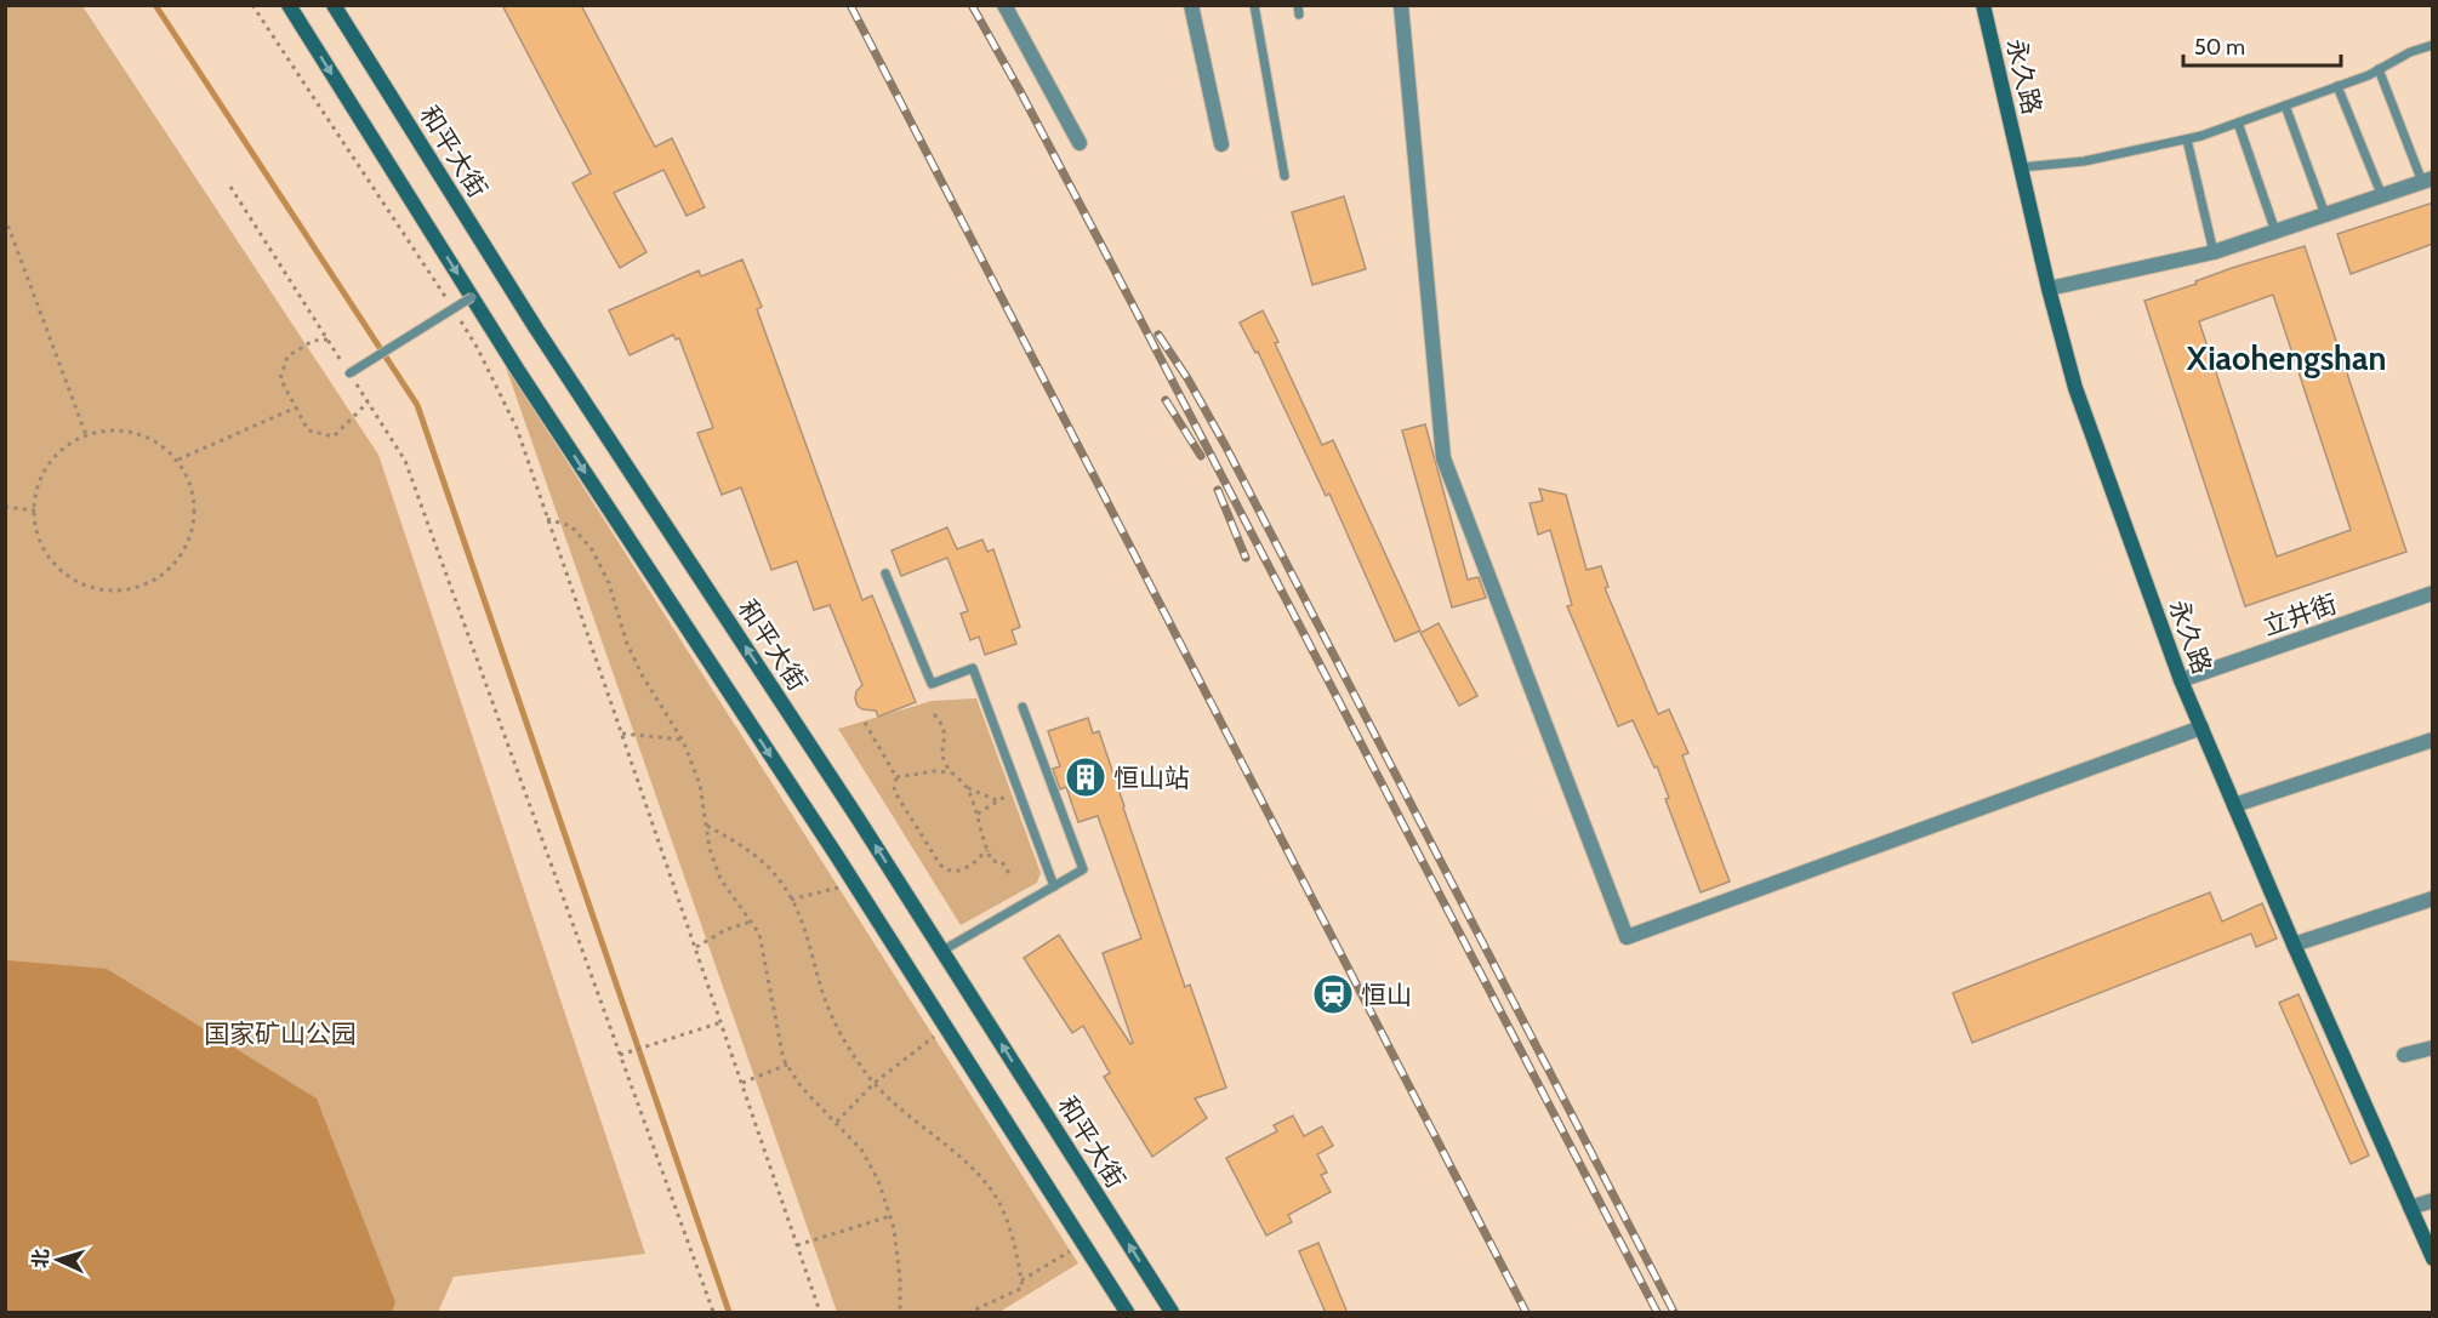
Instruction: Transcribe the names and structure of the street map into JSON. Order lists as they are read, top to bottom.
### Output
{
  "streets": {
    "main road": ["永久路", "和平大街"],
    "street": ["立井街"]
  },
  "crossings": [
    ["永久路", "立井街"]
  ],
  "districts": ["Xiaohengshan"],
  "parks": ["国家矿山公园"],
  "places": {
    "building": ["恒山站"],
    "station": ["恒山"]
  },
  "scale_bar": "50 m",
  "north": "left"
}
